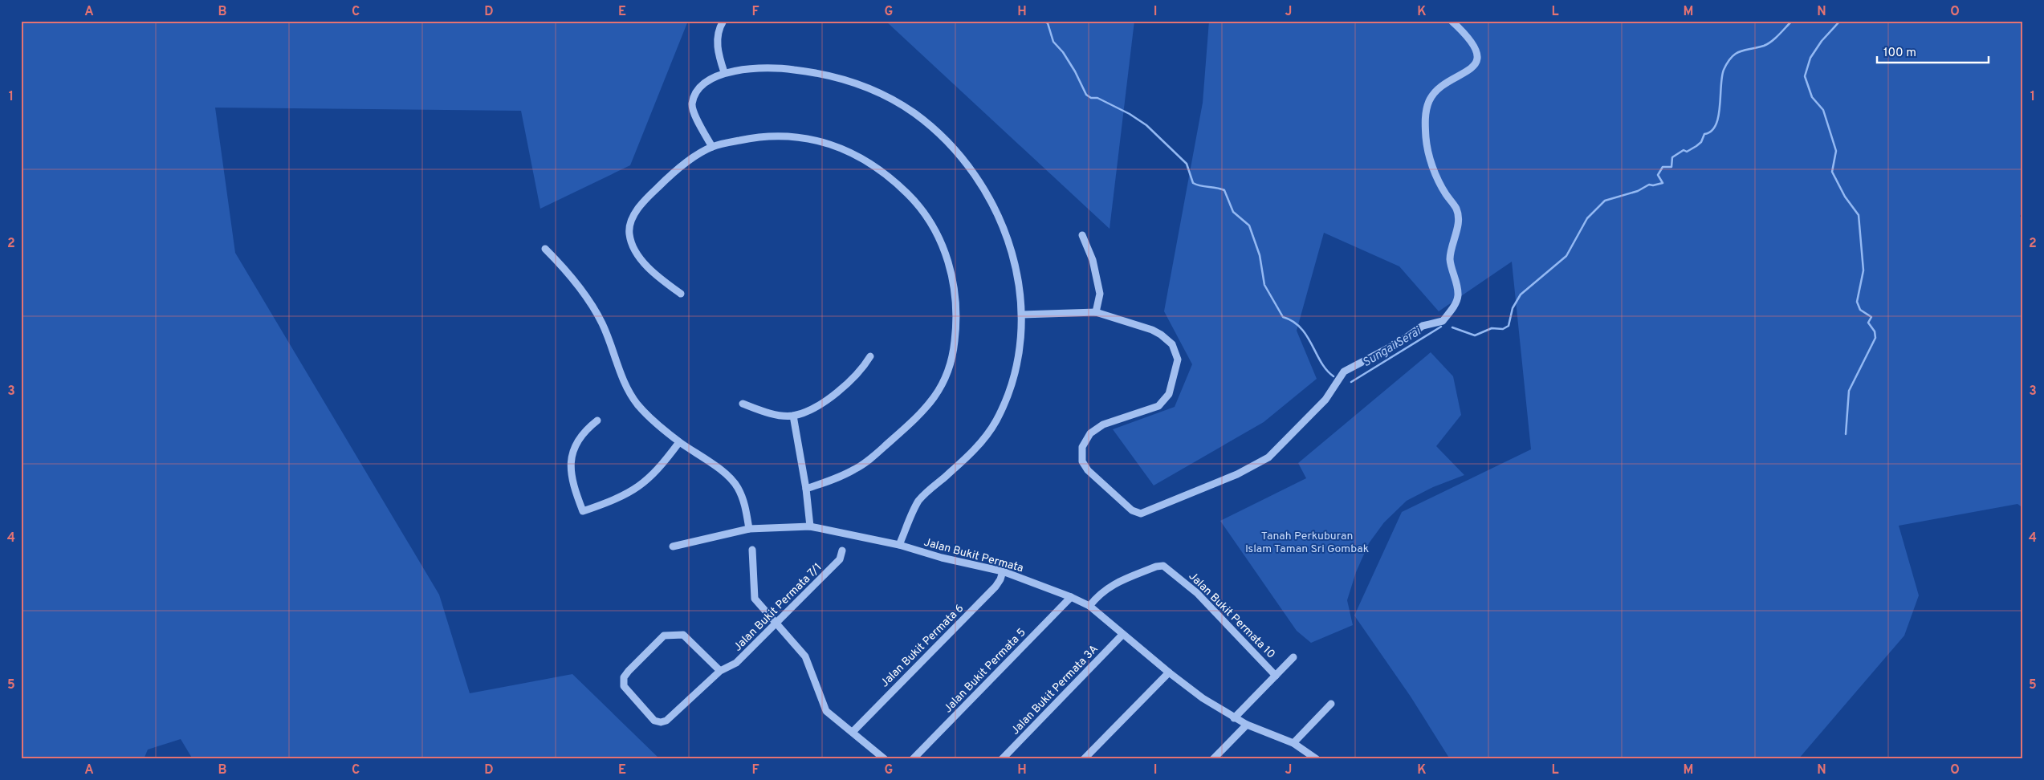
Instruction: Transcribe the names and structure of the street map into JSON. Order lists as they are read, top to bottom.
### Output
{
  "streets": {
    "street": [
      "Jalan Bukit Permata",
      "Jalan Bukit Permata 7/1",
      "Jalan Bukit Permata 10",
      "Jalan Bukit Permata 6",
      "Jalan Bukit Permata 5",
      "Jalan Bukit Permata 3A"
    ]
  },
  "crossings": [
    ["Jalan Bukit Permata", "Jalan Bukit Permata 10"],
    ["Jalan Bukit Permata", "Jalan Bukit Permata 6"],
    ["Jalan Bukit Permata", "Jalan Bukit Permata 5"],
    ["Jalan Bukit Permata", "Jalan Bukit Permata 3A"]
  ],
  "water": ["Sungai Serai"],
  "parks": ["Tanah Perkuburan Islam Taman Sri Gombak"],
  "scale_bar": "100 m",
  "grid": {
    "columns": [
      "A",
      "B",
      "C",
      "D",
      "E",
      "F",
      "G",
      "H",
      "I",
      "J",
      "K",
      "L",
      "M",
      "N",
      "O"
    ],
    "rows": [
      "1",
      "2",
      "3",
      "4",
      "5"
    ]
  }
}
